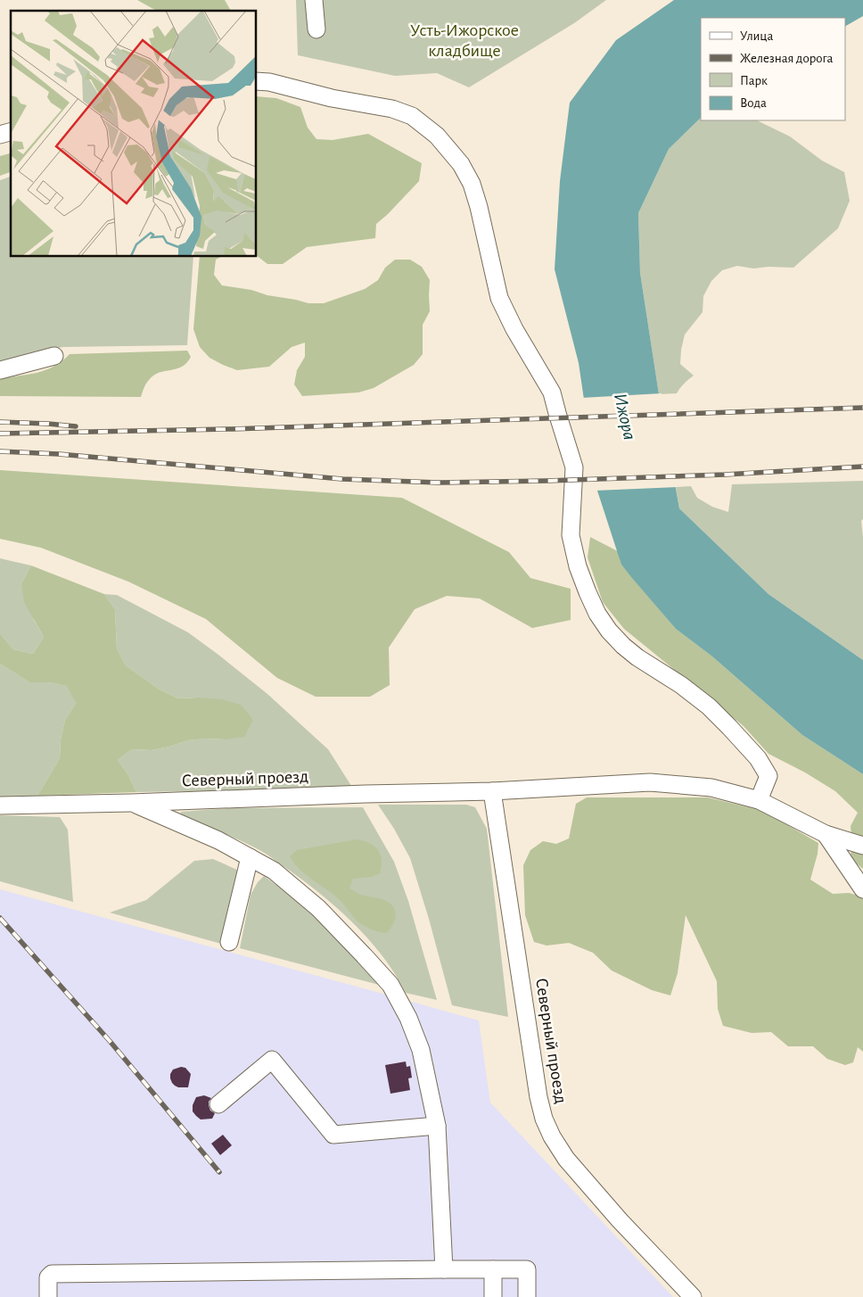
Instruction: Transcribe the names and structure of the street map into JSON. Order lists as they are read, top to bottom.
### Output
{
  "streets": {
    "street": ["Северный проезд"]
  },
  "water": ["Ижора"],
  "parks": ["Усть-Ижорское кладбище"],
  "legend": [
    "Улица",
    "Железная дорога",
    "Парк",
    "Вода"
  ]
}
